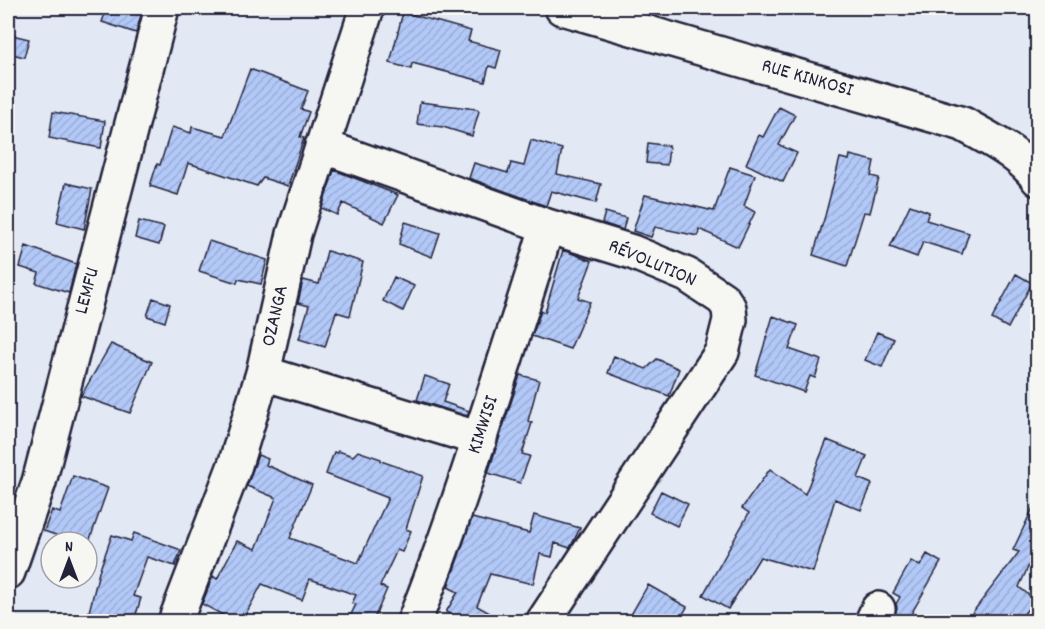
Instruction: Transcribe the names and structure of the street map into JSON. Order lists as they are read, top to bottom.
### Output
{
  "streets": {
    "street": [
      "RUE KINKOSI",
      "RÉVOLUTION",
      "LEMFU",
      "OZANGA",
      "KIMWISI"
    ]
  },
  "crossings": [
    ["RÉVOLUTION", "OZANGA"],
    ["RÉVOLUTION", "KIMWISI"]
  ],
  "north": "top"
}
